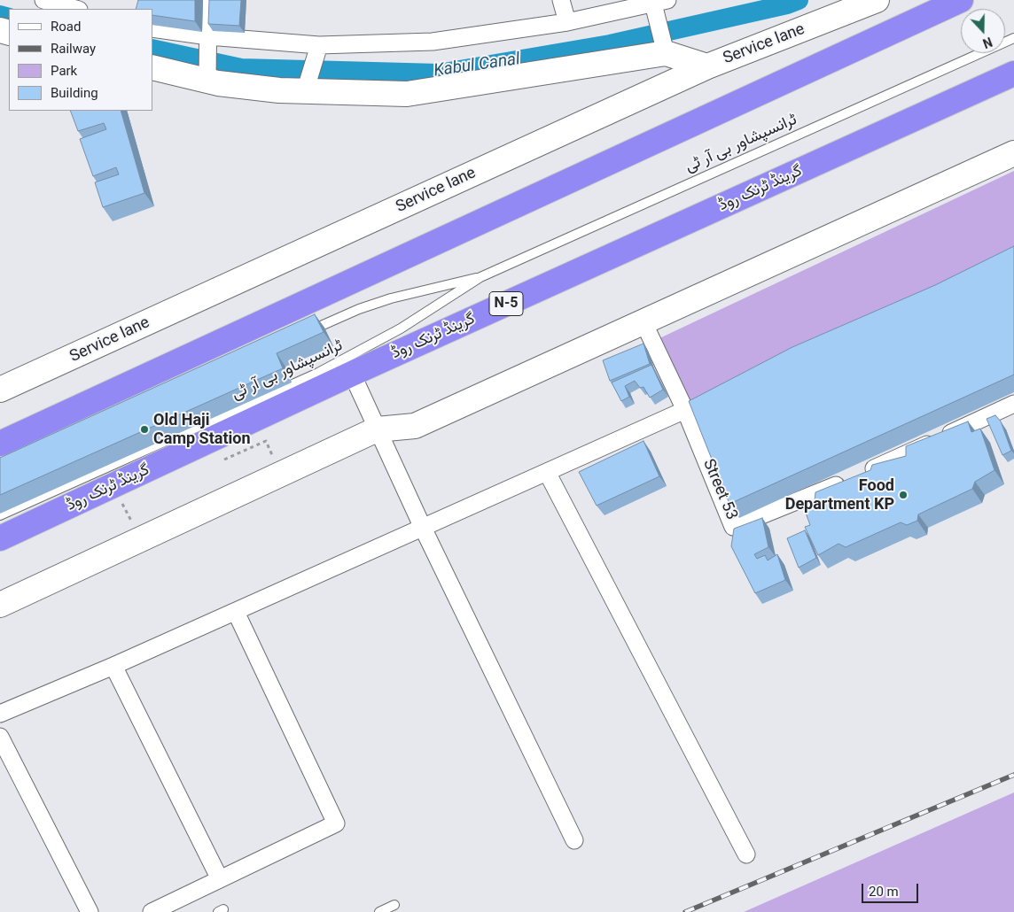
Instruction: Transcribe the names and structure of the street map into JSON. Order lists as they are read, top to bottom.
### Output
{
  "streets": {
    "highway": ["گرینڈ ٹرنک روڈ", "N-5"],
    "street": ["Service lane", "Street 53"],
    "lane": ["ٹرانسپشاور بی آر ٹی"]
  },
  "water": ["Kabul Canal"],
  "places": ["Old Haji Camp Station", "Food Department KP"],
  "legend": [
    "Road",
    "Railway",
    "Park",
    "Building"
  ],
  "scale_bar": "20 m",
  "north": "bottom"
}
